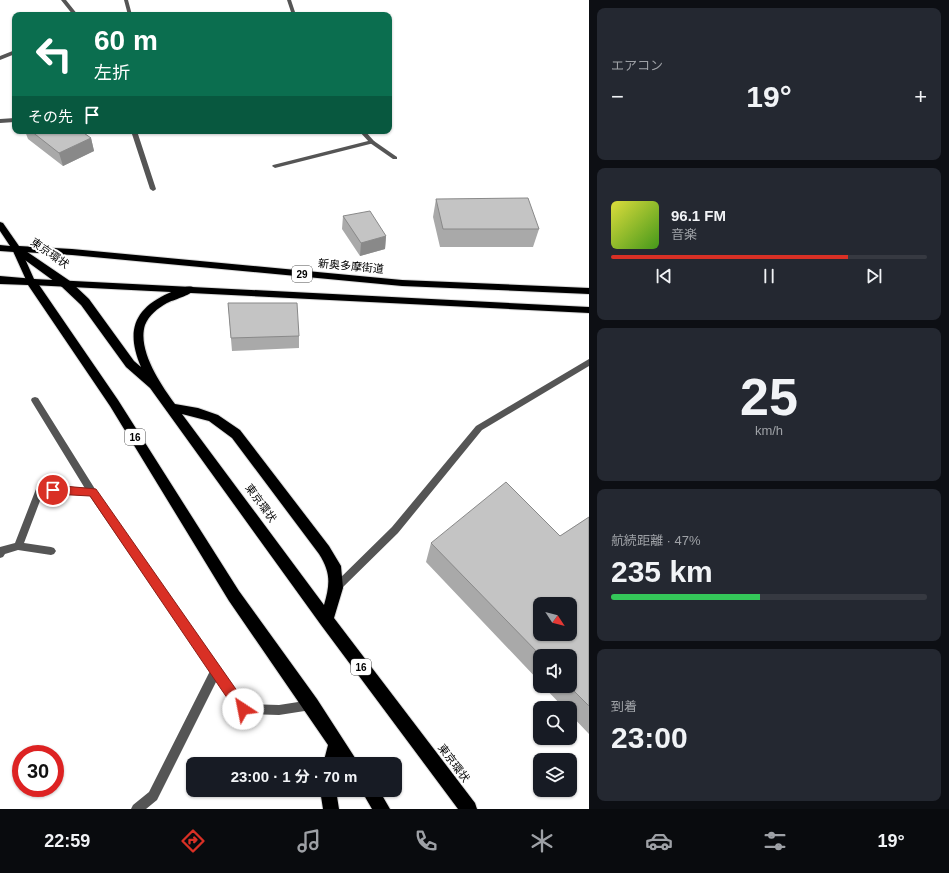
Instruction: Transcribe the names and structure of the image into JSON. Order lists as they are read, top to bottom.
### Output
{
  "streets": {
    "highway": ["東京環状", "16"],
    "main road": ["新奥多摩街道", "29"]
  },
  "crossings": [
    ["東京環状", "新奥多摩街道"],
    ["東京環状", "29"],
    ["29", "16"]
  ],
  "north": "bottom right",
  "page": {
    "tile": [
      "エアコン",
      ["25", "km/h"],
      ["航続距離 · 47%", "235 km"],
      ["到着", "23:00"]
    ],
    "turn": ["60 m", "左折"],
    "heat": ["−", "19°", "+"],
    "then": "その先",
    "song": ["96.1 FM", "音楽"],
    "limit": "30",
    "trip": "23:00 · 1 分 · 70 m",
    "tabs": ["22:59", "19°"]
  }
}
